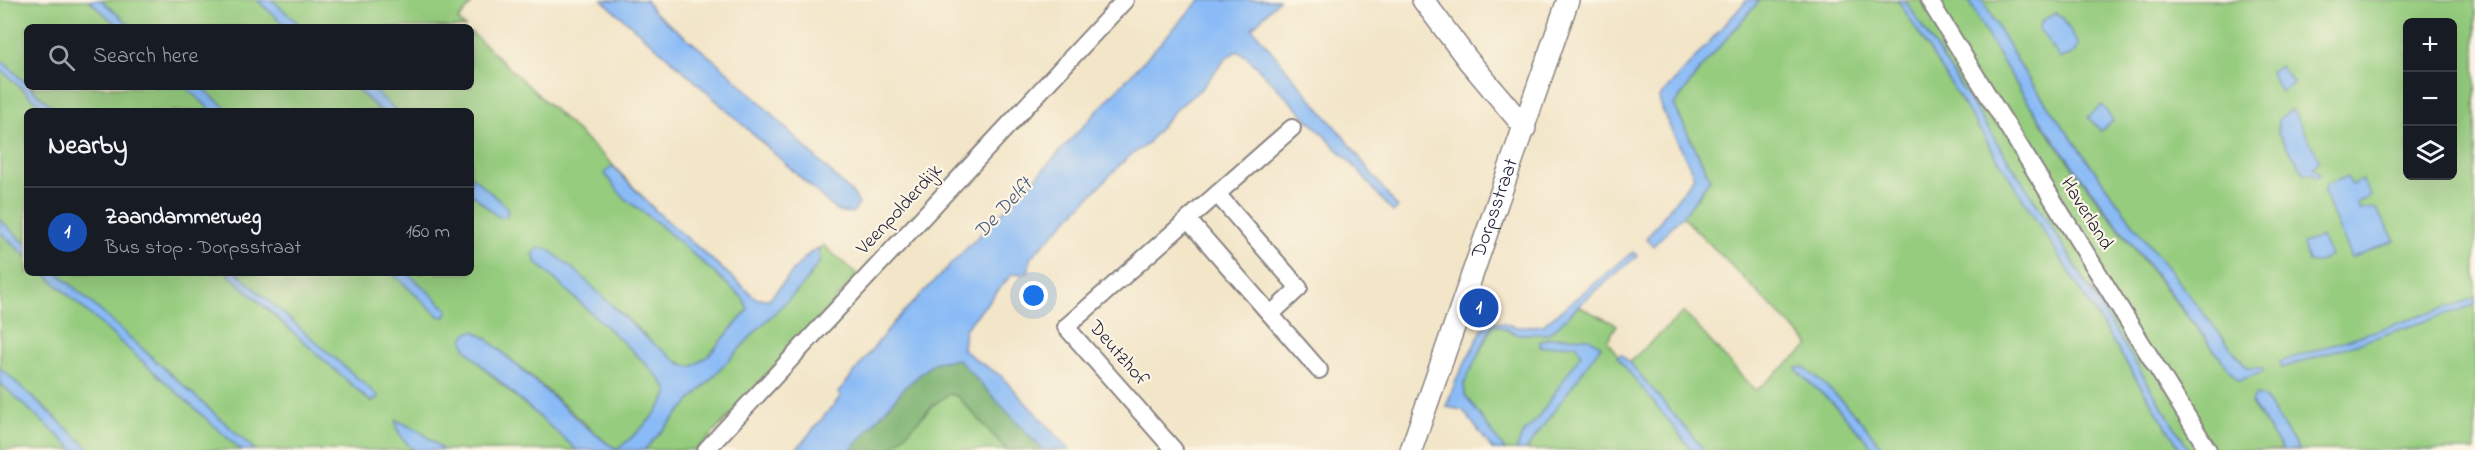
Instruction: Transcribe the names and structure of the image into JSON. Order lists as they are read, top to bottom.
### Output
{
  "streets": {
    "street": [
      "Dorpsstraat",
      "Veenpolderdijk",
      "Haverland",
      "Deutzhof"
    ]
  },
  "water": ["De Delft"],
  "page": {
    "map_buttons": ["+", "−"],
    "search": "Search here",
    "heading": "Nearby",
    "list": [
      {
        "mark": "1",
        "name": "Zaandammerweg",
        "note": "Bus stop · Dorpsstraat",
        "value": "160 m"
      }
    ],
    "pins": "1"
  }
}
